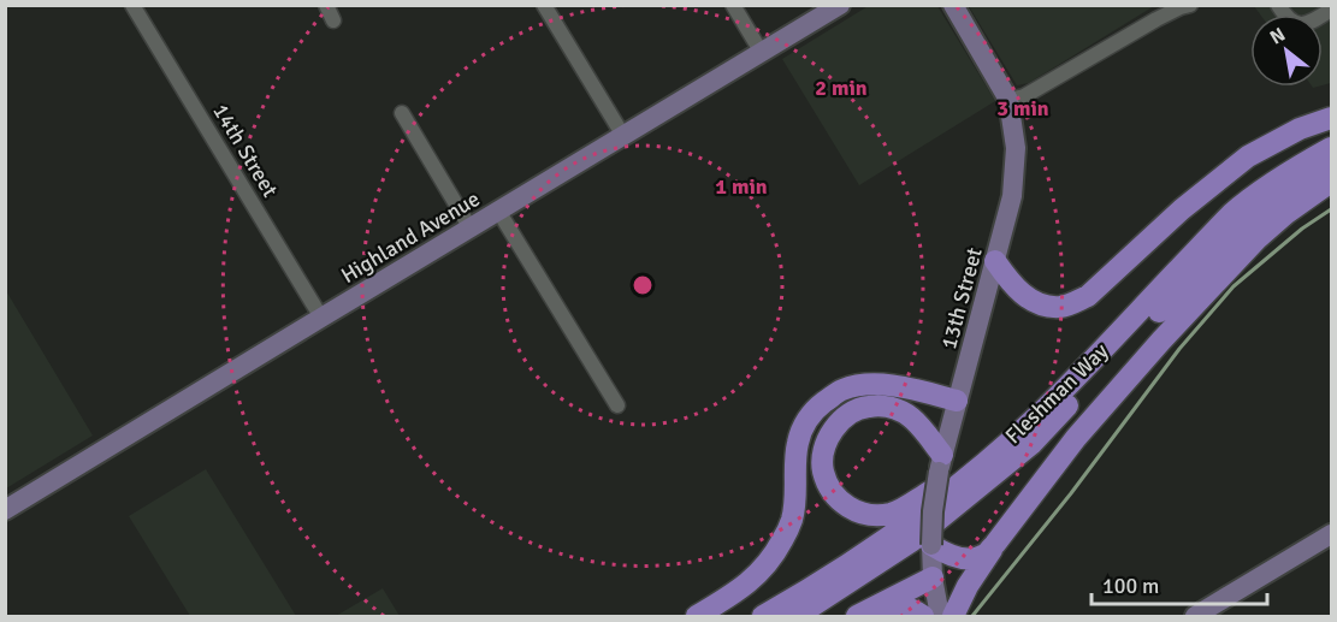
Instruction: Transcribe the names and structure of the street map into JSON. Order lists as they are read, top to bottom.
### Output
{
  "streets": {
    "main road": ["Highland Avenue", "13th Street", "Fleshman Way"],
    "street": ["14th Street"]
  },
  "crossings": [
    ["14th Street", "Highland Avenue"]
  ],
  "scale_bar": "100 m",
  "north": "top left",
  "rings": ["2 min", "3 min", "1 min"]
}
